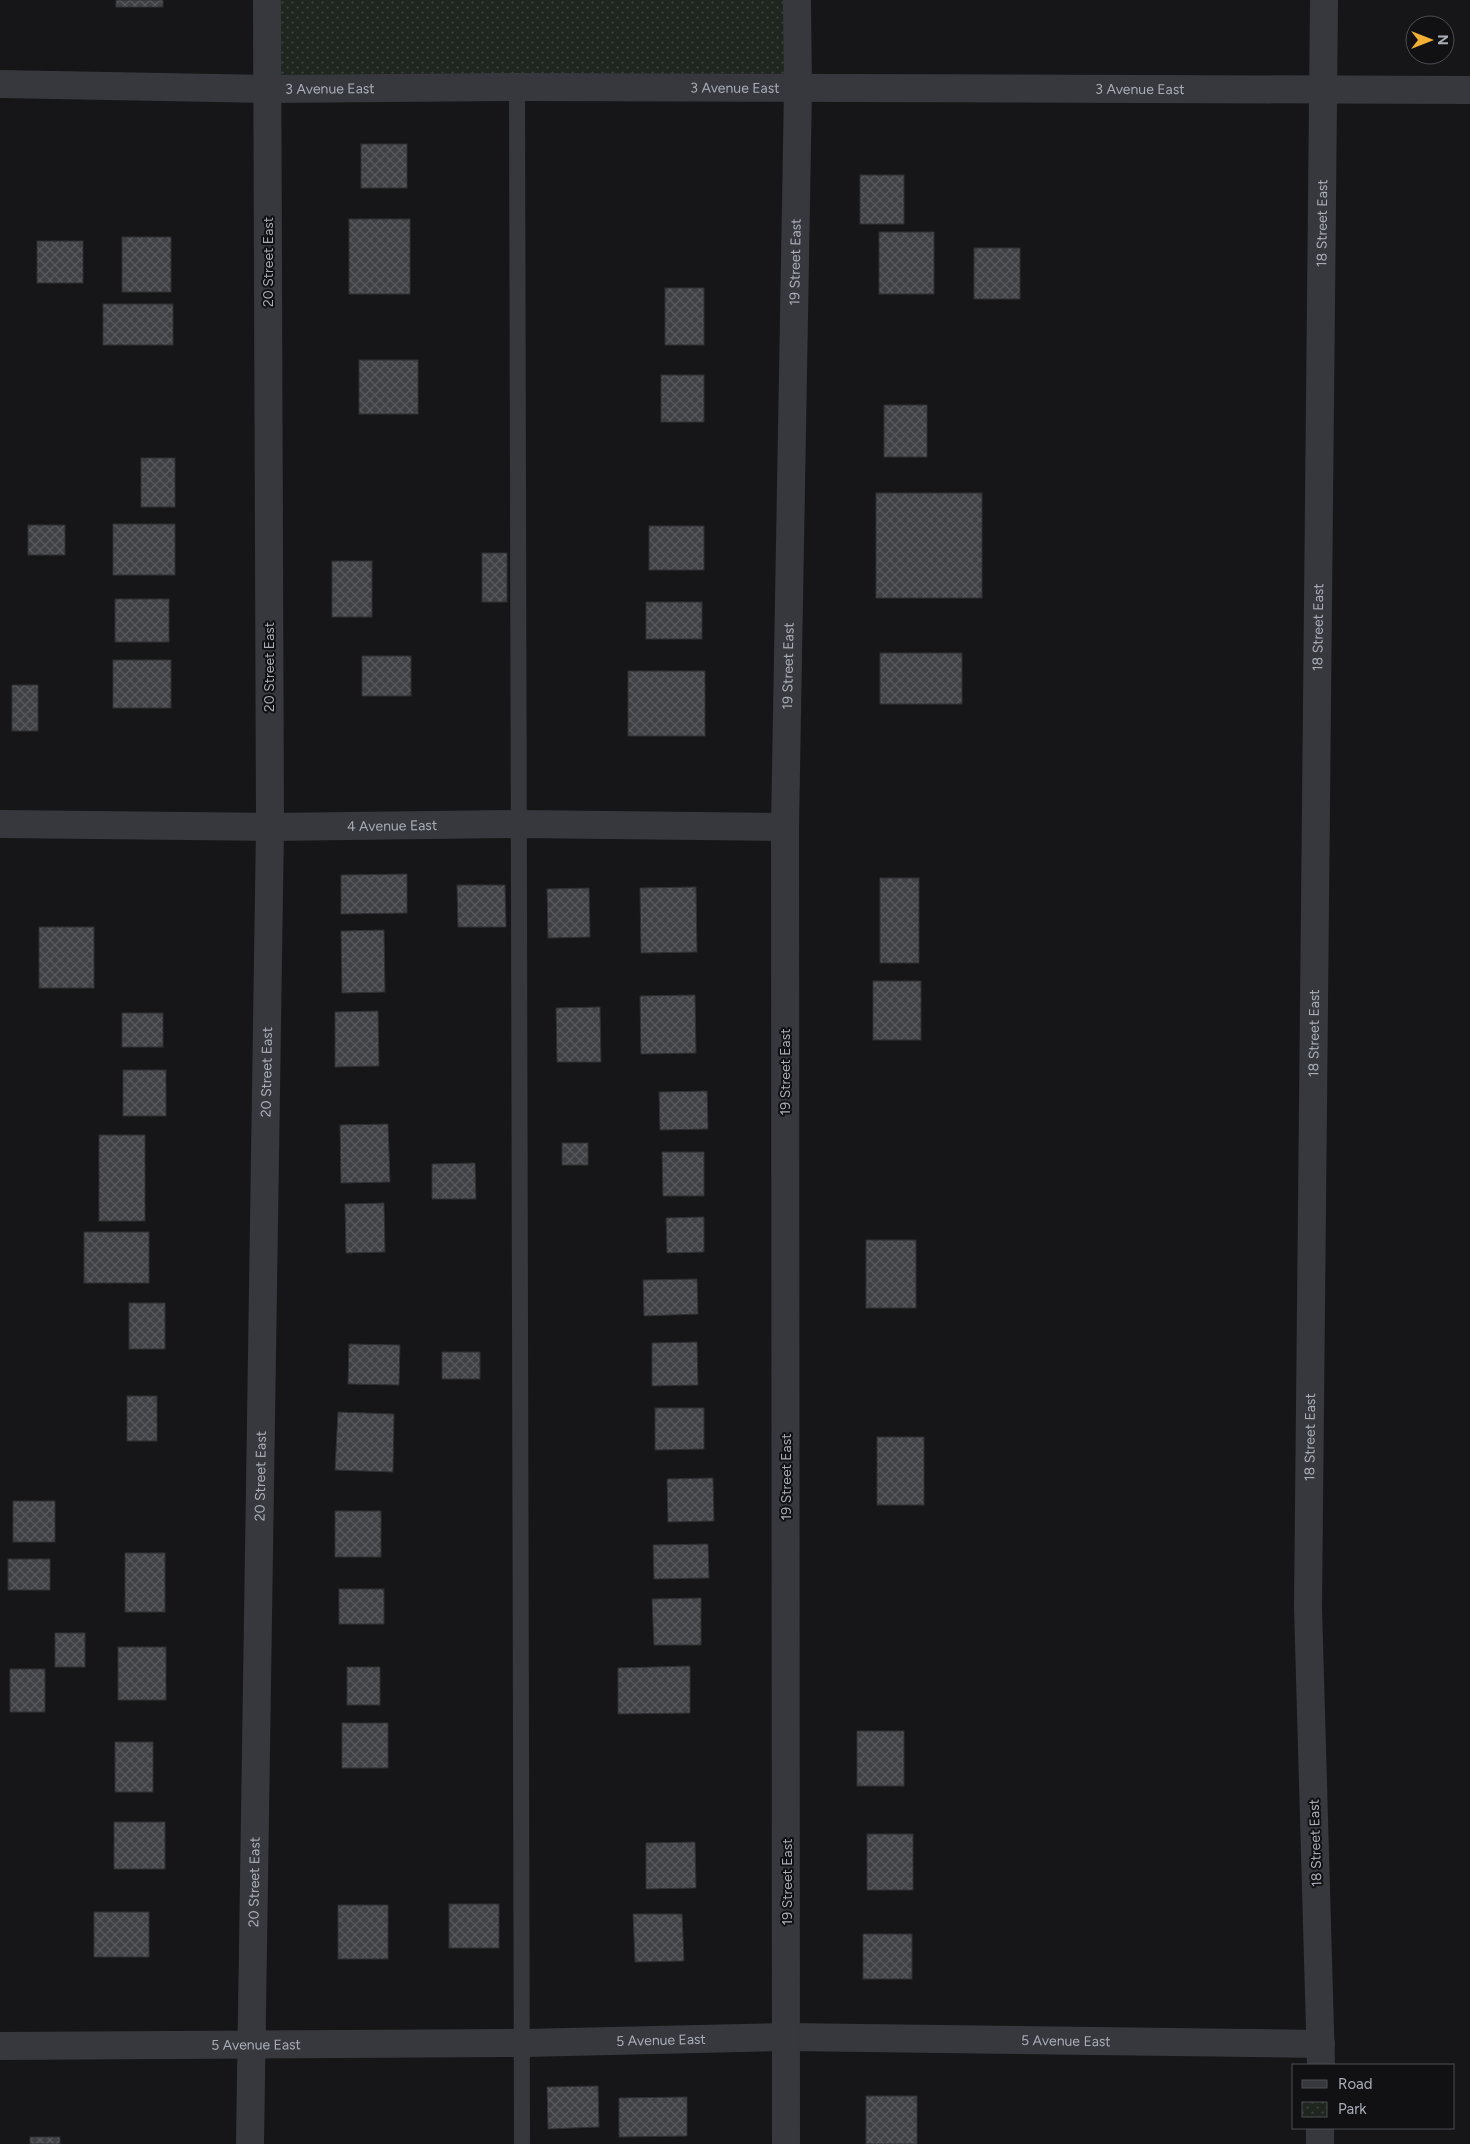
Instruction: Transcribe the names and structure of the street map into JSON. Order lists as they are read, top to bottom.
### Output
{
  "streets": {
    "street": [
      "3 Avenue East",
      "18 Street East",
      "20 Street East",
      "19 Street East",
      "4 Avenue East",
      "5 Avenue East"
    ]
  },
  "crossings": [
    ["3 Avenue East", "18 Street East"],
    ["3 Avenue East", "20 Street East"],
    ["3 Avenue East", "19 Street East"],
    ["18 Street East", "5 Avenue East"],
    ["20 Street East", "4 Avenue East"],
    ["20 Street East", "5 Avenue East"],
    ["19 Street East", "4 Avenue East"],
    ["19 Street East", "5 Avenue East"]
  ],
  "legend": ["Road", "Park"],
  "north": "right"
}
